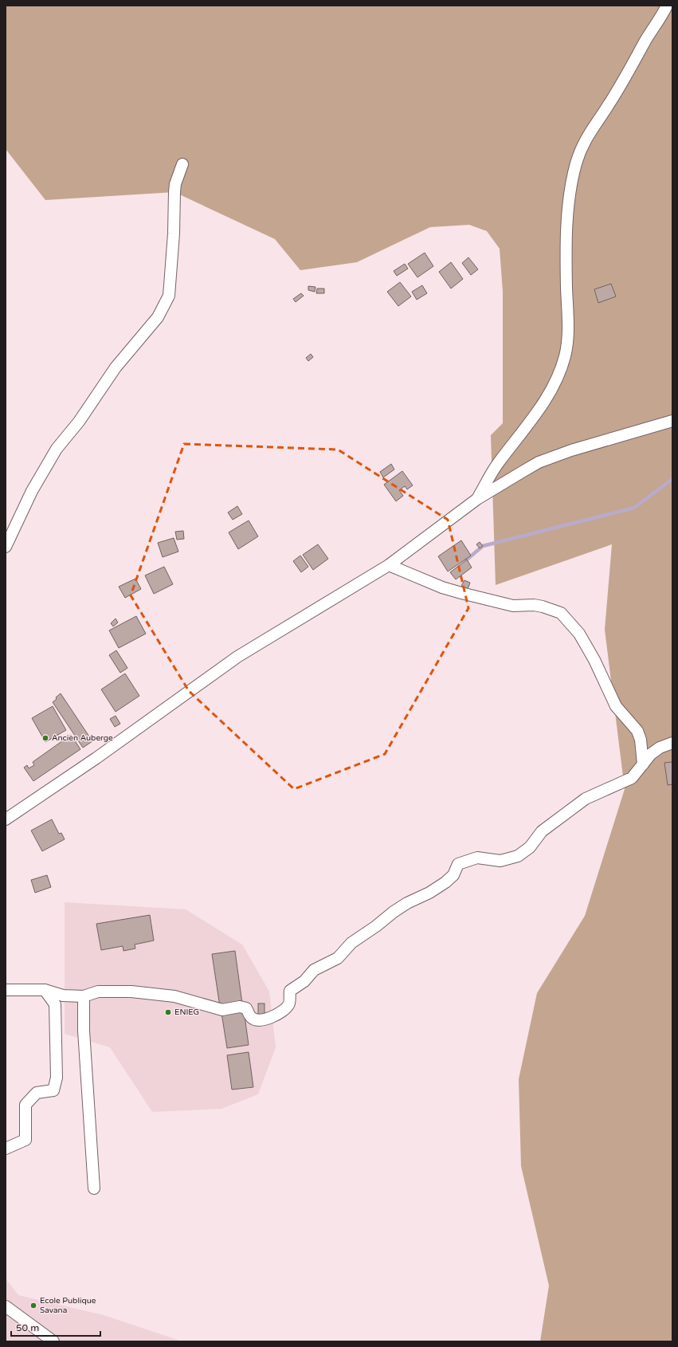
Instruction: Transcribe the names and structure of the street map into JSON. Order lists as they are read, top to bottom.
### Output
{
  "places": ["Ancien Auberge", "ENIEG", "Ecole Publique Savana"],
  "scale_bar": "50 m"
}
